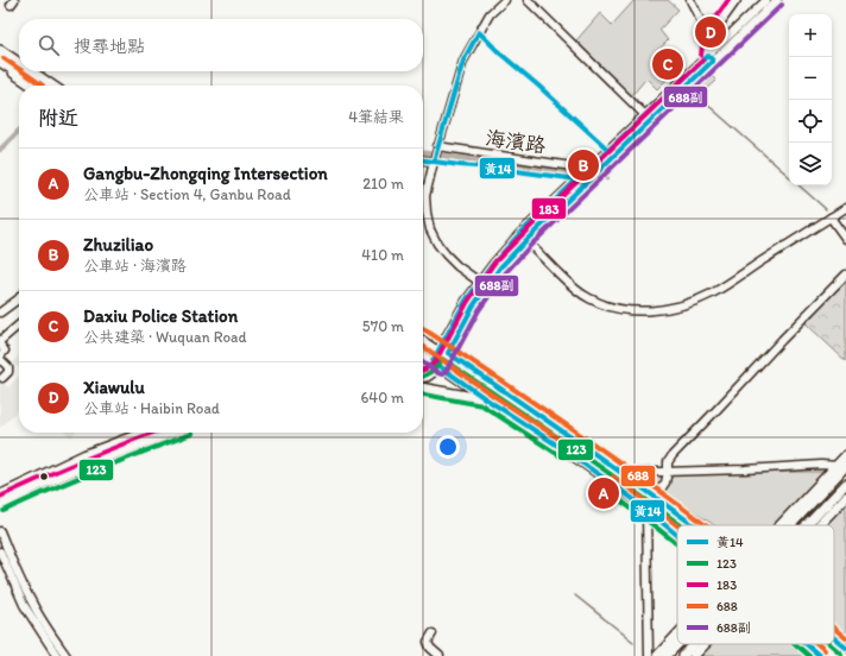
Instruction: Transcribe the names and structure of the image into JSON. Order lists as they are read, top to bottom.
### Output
{
  "streets": {
    "street": ["海濱路"]
  },
  "lines": [
    "transit line 183",
    "transit line 688副",
    "transit line 黃14",
    "transit line 688",
    "transit line 123"
  ],
  "legend": [
    "黃14",
    "123",
    "183",
    "688",
    "688副"
  ],
  "page": {
    "map_buttons": ["+", "−"],
    "pins": [
      "D",
      "C",
      "B",
      "A"
    ],
    "search": "搜尋地點",
    "heading": ["附近", "4筆結果"],
    "list": [
      {
        "mark": "A",
        "name": "Gangbu-Zhongqing Intersection",
        "note": "公車站 · Section 4, Ganbu Road",
        "value": "210 m"
      },
      {
        "mark": "B",
        "name": "Zhuziliao",
        "note": "公車站 · 海濱路",
        "value": "410 m"
      },
      {
        "mark": "C",
        "name": "Daxiu Police Station",
        "note": "公共建築 · Wuquan Road",
        "value": "570 m"
      },
      {
        "mark": "D",
        "name": "Xiawulu",
        "note": "公車站 · Haibin Road",
        "value": "640 m"
      }
    ]
  }
}
